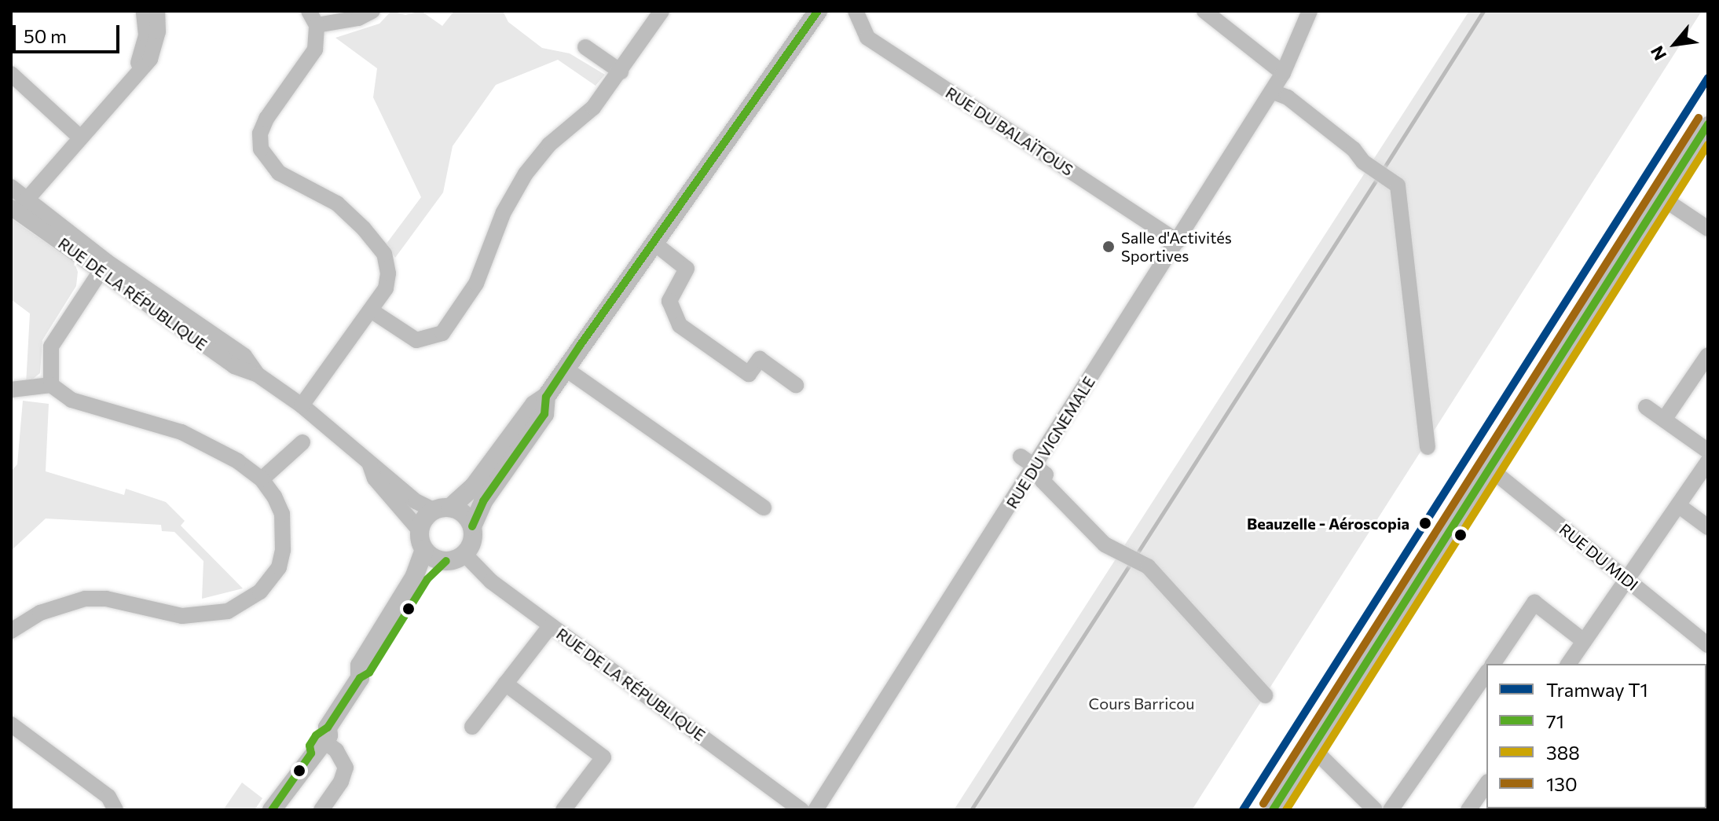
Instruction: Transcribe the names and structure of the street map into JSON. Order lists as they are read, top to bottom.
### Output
{
  "streets": {
    "street": [
      "RUE DU BALAÏTOUS",
      "RUE DE LA RÉPUBLIQUE",
      "RUE DU VIGNEMALE",
      "RUE DU MIDI"
    ]
  },
  "crossings": [
    ["RUE DU BALAÏTOUS", "RUE DU VIGNEMALE"]
  ],
  "parks": ["Cours Barricou"],
  "places": ["Salle d'Activités Sportives", "Beauzelle - Aéroscopia"],
  "lines": [
    "transit line 71",
    "tram line T1",
    "transit line 130",
    "transit line 388"
  ],
  "legend": [
    "Tramway T1",
    "71",
    "388",
    "130"
  ],
  "scale_bar": "50 m",
  "north": "bottom left"
}
